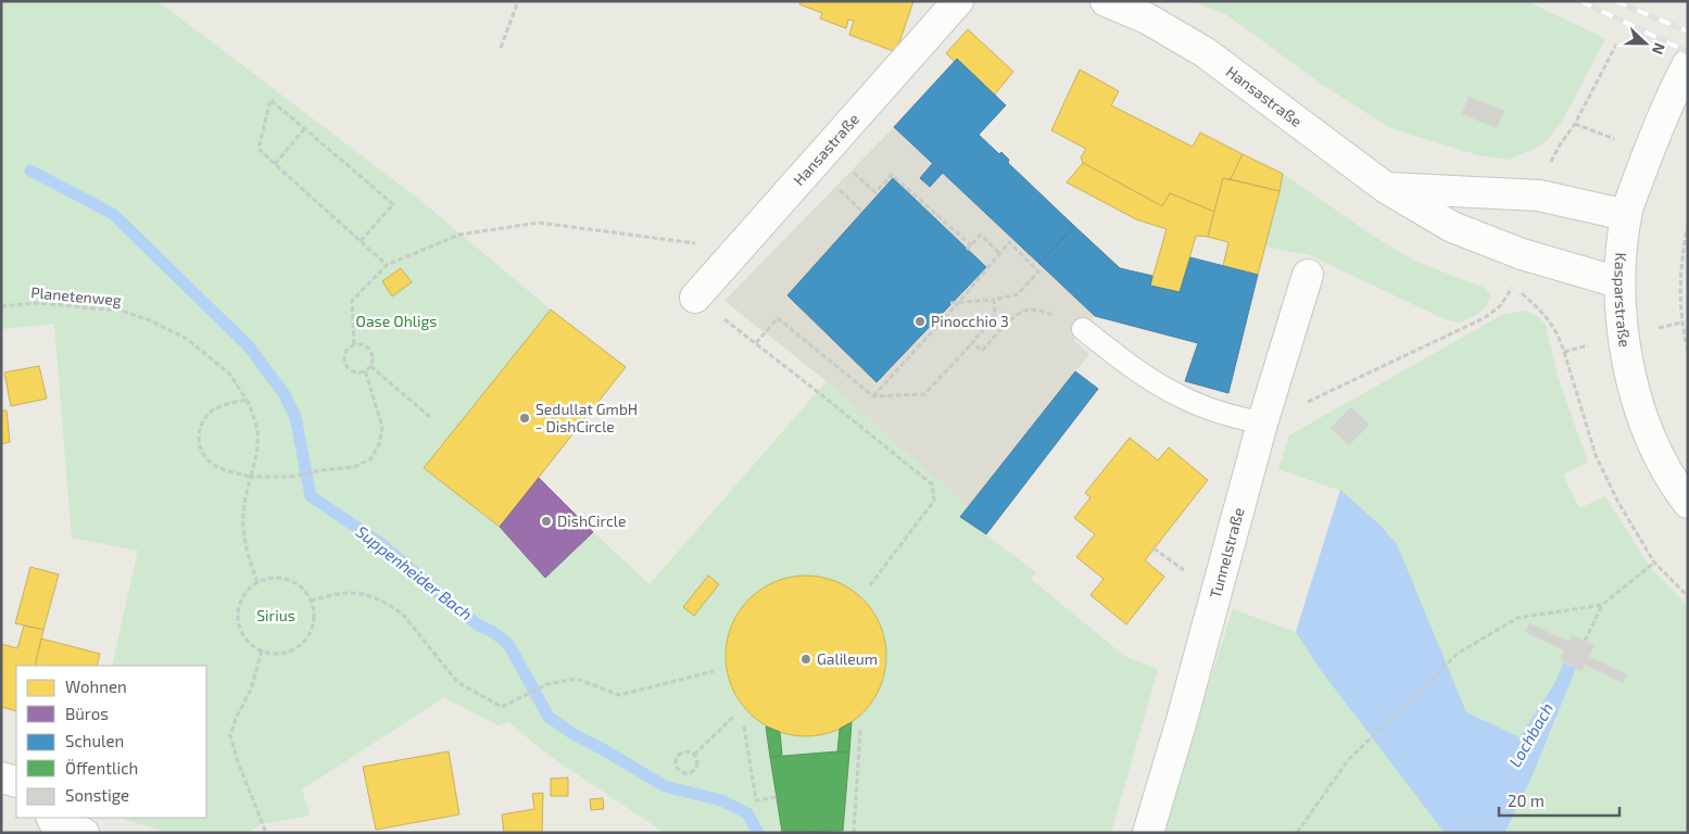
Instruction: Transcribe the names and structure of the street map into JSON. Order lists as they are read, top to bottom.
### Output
{
  "streets": {
    "street": ["Hansastraße", "Kasparstraße", "Tunnelstraße"],
    "path": ["Planetenweg"]
  },
  "crossings": [
    ["Hansastraße", "Kasparstraße"]
  ],
  "water": ["Suppenheider Bach", "Lochbach"],
  "parks": ["Oase Ohligs", "Sirius"],
  "places": [
    "Pinocchio 3",
    "Sedullat GmbH - DishCircle",
    "DishCircle",
    "Galileum"
  ],
  "legend": [
    "Wohnen",
    "Büros",
    "Schulen",
    "Öffentlich",
    "Sonstige"
  ],
  "scale_bar": "20 m",
  "north": "right"
}
